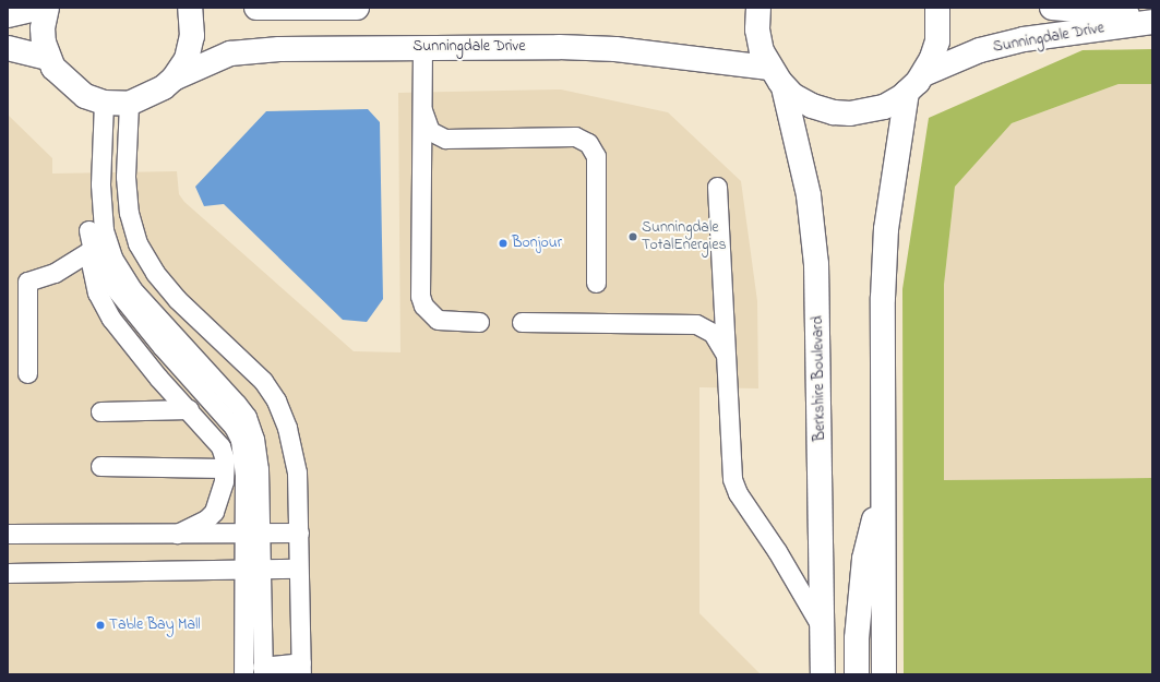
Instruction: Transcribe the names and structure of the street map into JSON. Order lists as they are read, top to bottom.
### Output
{
  "streets": {
    "street": ["Sunningdale Drive", "Berkshire Boulevard"]
  },
  "places": ["Sunningdale TotalEnergies", "Bonjour", "Table Bay Mall"]
}
